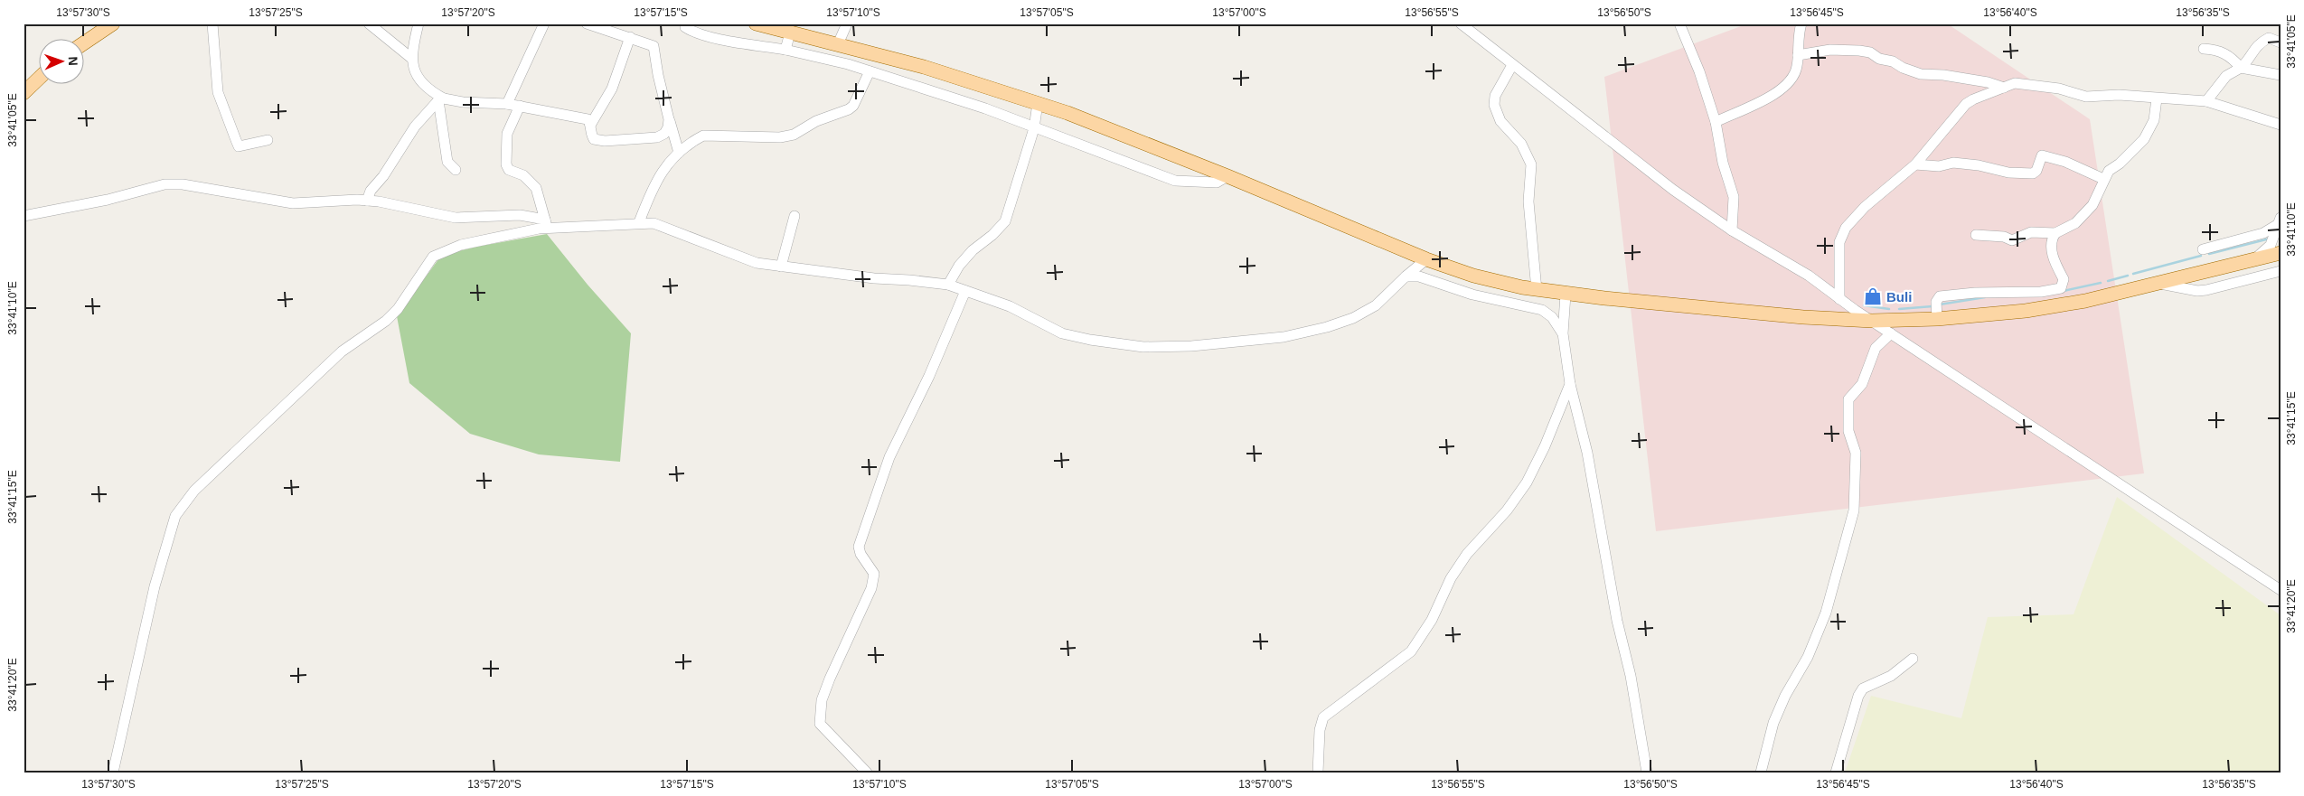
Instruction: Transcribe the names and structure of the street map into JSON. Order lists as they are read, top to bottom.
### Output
{
  "places": {
    "shop": ["Buli"]
  },
  "north": "right",
  "coordinates": [
    "13°57'30\"S",
    "13°57'25\"S",
    "13°57'20\"S",
    "13°57'15\"S",
    "13°57'10\"S",
    "13°57'05\"S",
    "13°57'00\"S",
    "13°56'55\"S",
    "13°56'50\"S",
    "13°56'45\"S",
    "13°56'40\"S",
    "13°56'35\"S",
    "33°41'05\"E",
    "33°41'10\"E",
    "33°41'15\"E",
    "33°41'20\"E"
  ]
}
